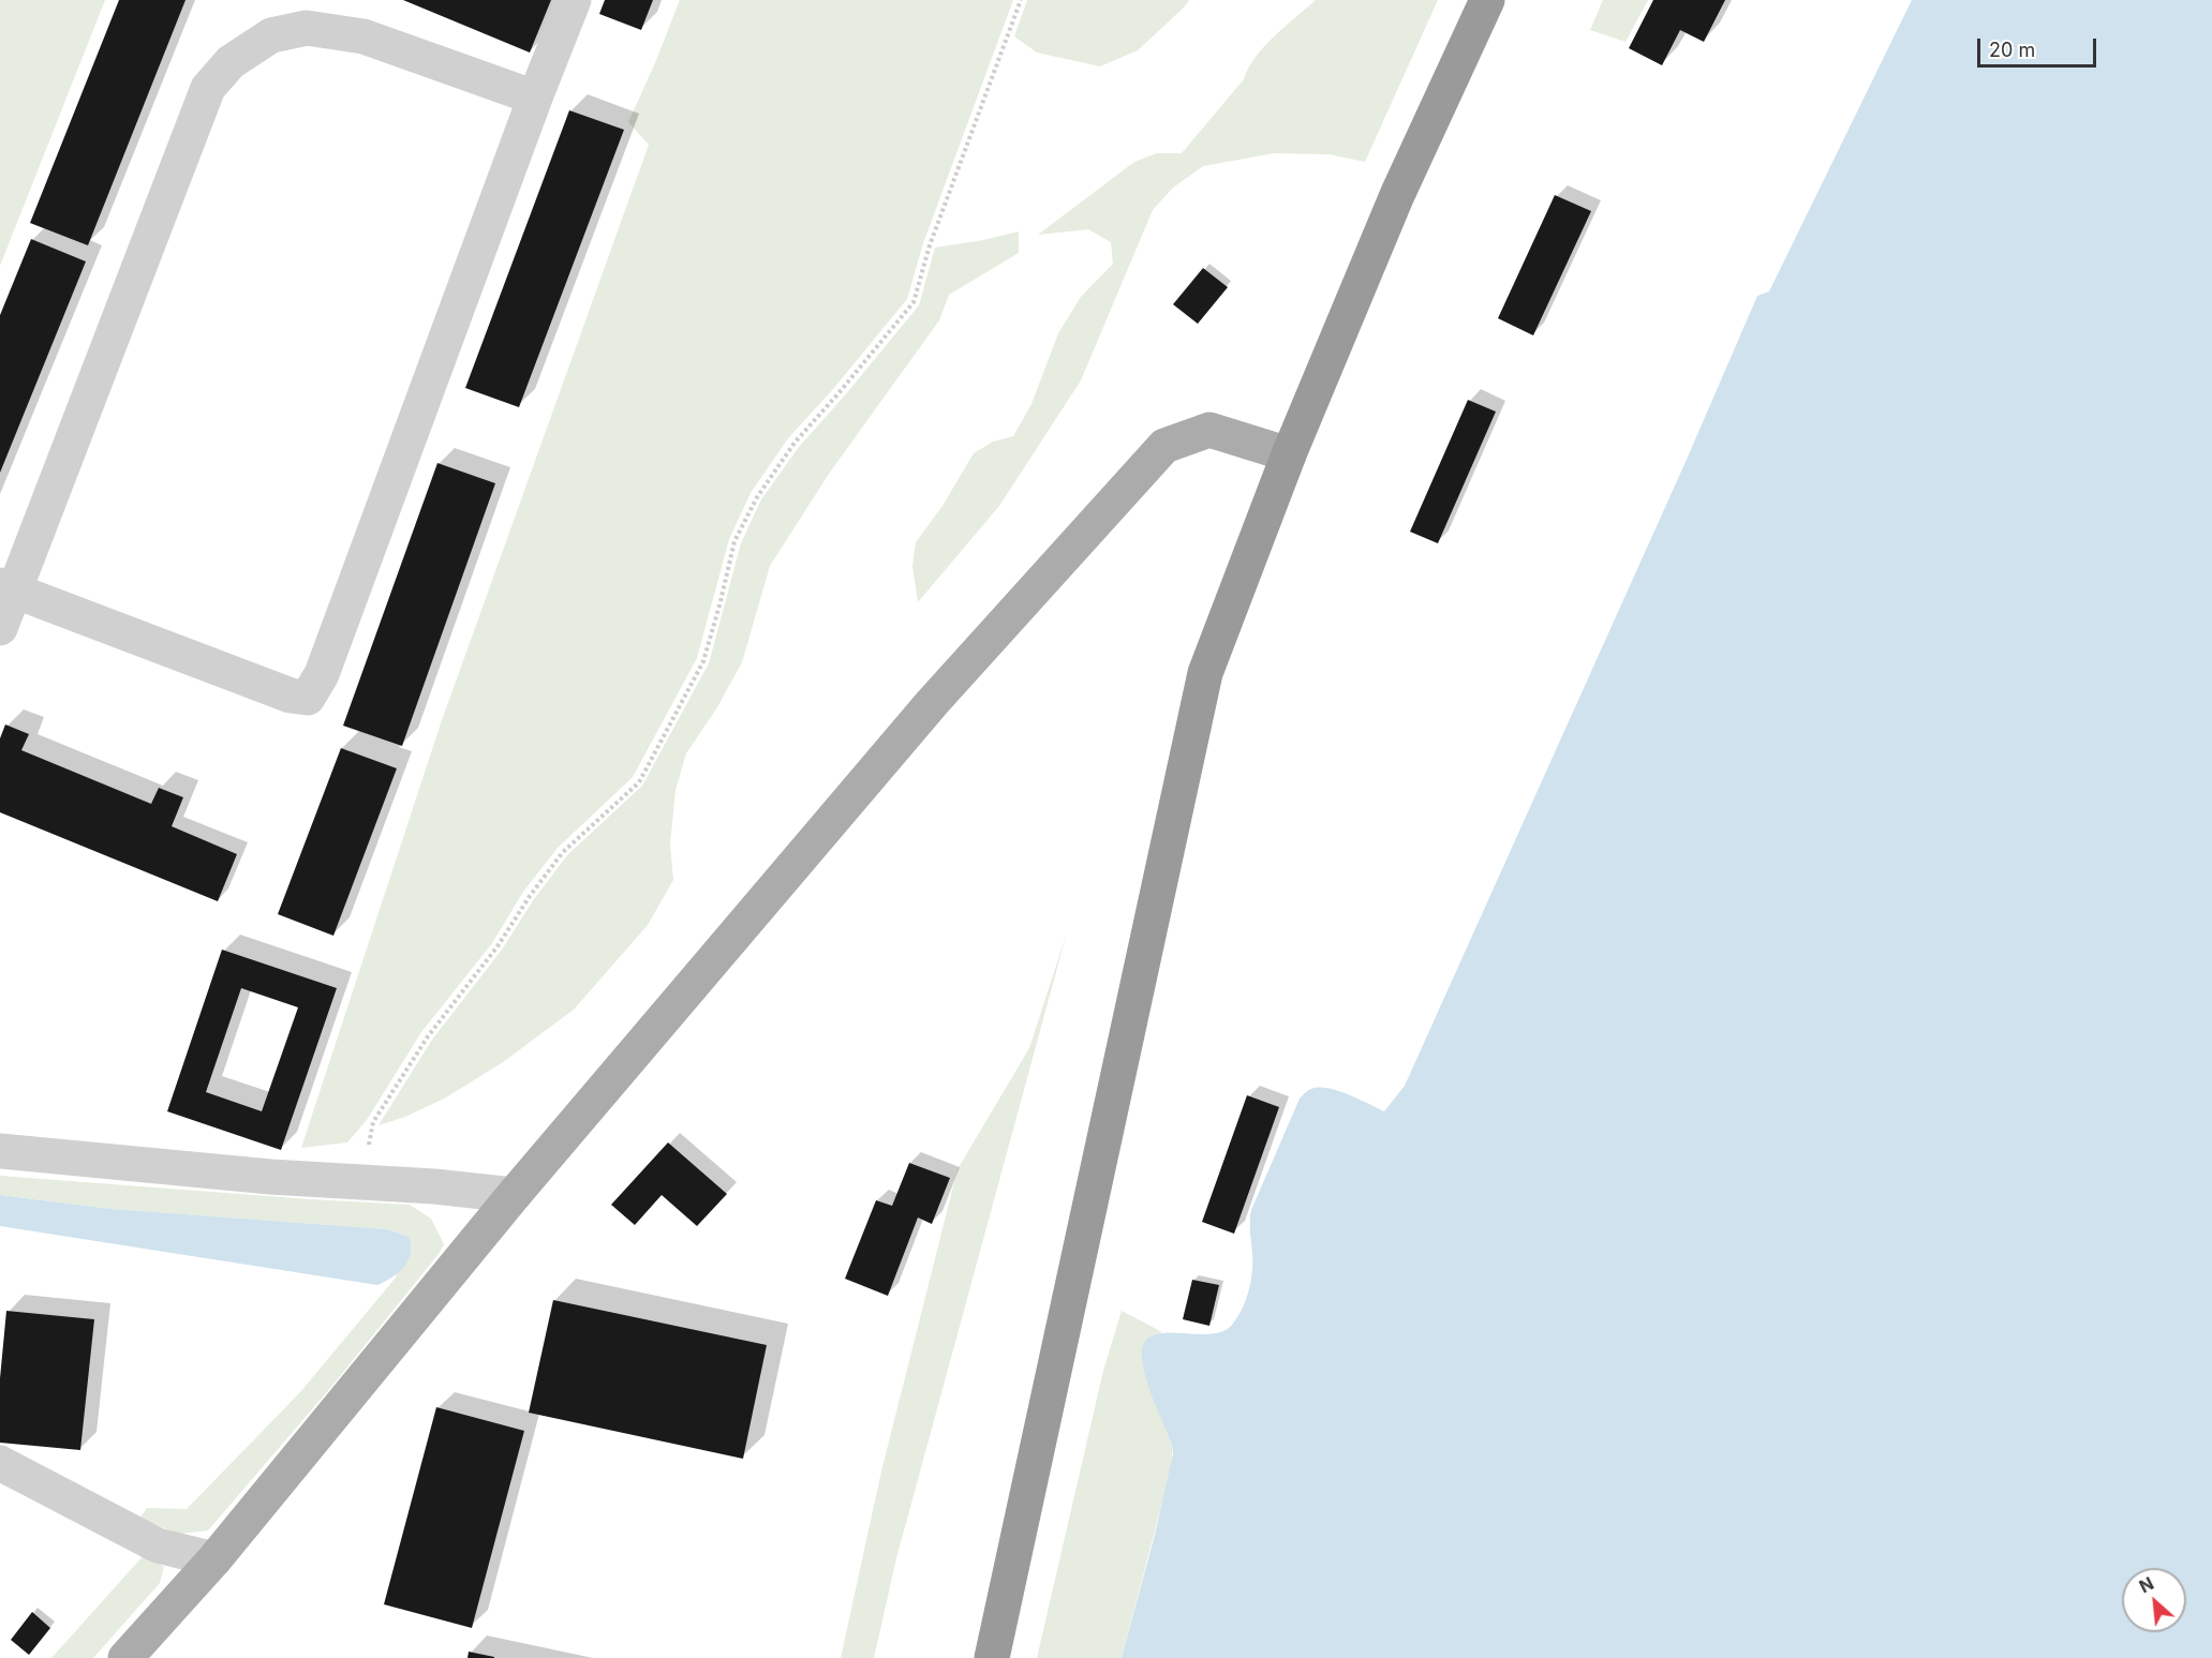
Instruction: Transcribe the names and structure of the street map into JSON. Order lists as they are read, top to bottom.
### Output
{
  "scale_bar": "20 m",
  "north": "top left"
}
